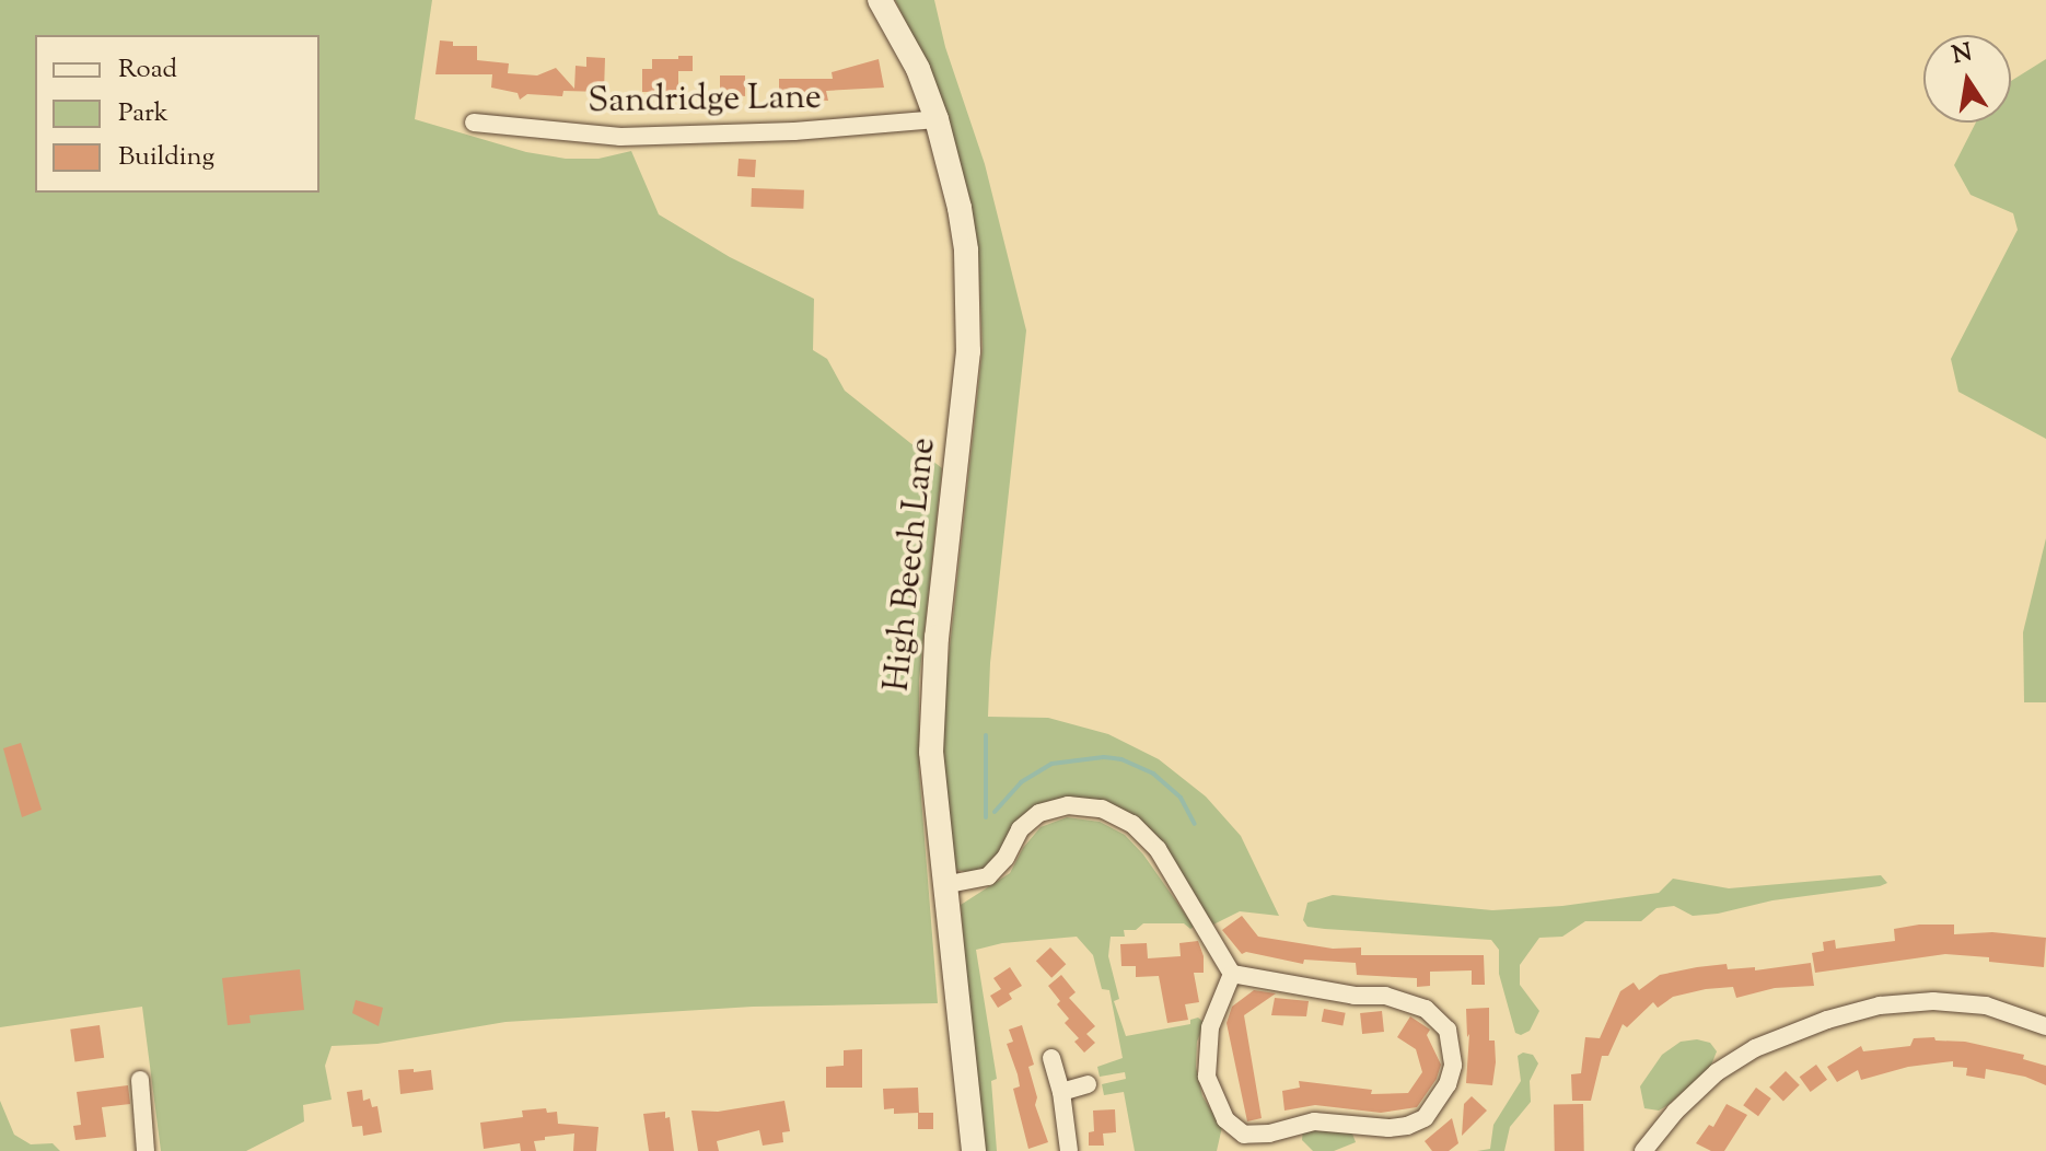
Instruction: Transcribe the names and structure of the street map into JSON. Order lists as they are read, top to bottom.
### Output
{
  "streets": {
    "street": ["Sandridge Lane", "High Beech Lane"]
  },
  "crossings": [
    ["Sandridge Lane", "High Beech Lane"]
  ],
  "legend": ["Road", "Park", "Building"],
  "north": "top"
}
